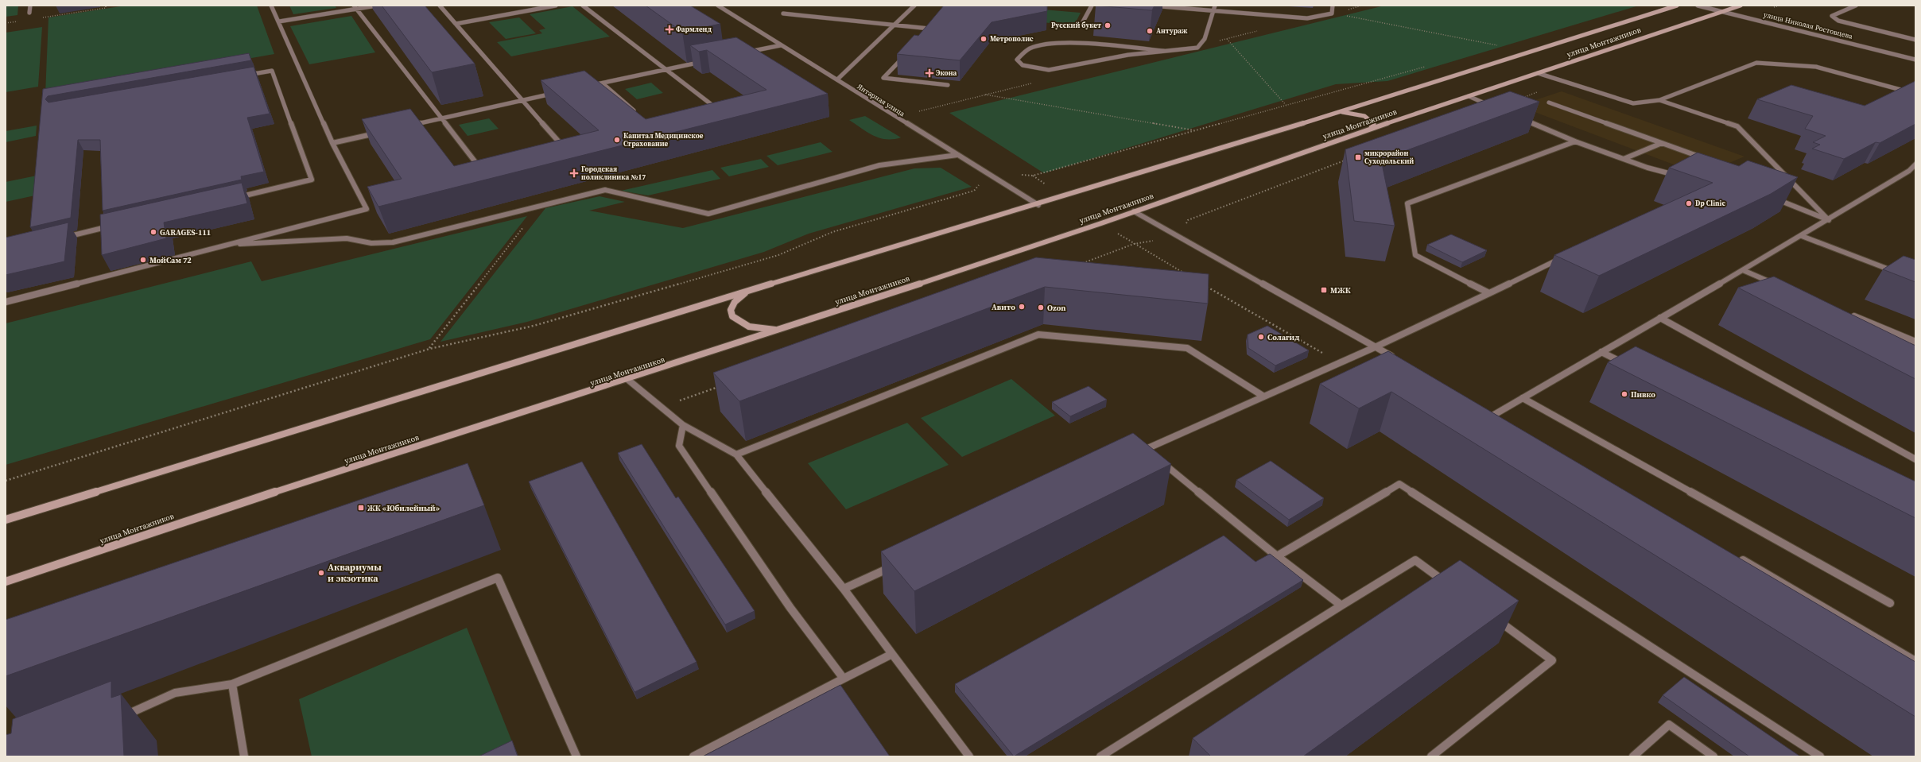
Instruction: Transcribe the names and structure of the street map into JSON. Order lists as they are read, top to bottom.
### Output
{
  "streets": {
    "main road": ["улица Монтажников"],
    "street": ["улица Николая Ростовцева", "Янтарная улица"]
  },
  "crossings": [
    ["улица Николая Ростовцева", "улица Монтажников"],
    ["улица Монтажников", "Янтарная улица"]
  ],
  "places": {
    "other": [
      "Русский букет",
      "Антураж",
      "Метрополис",
      "Капитал Медицинское Страхование",
      "Dp Clinic",
      "GARAGES-111",
      "МойСам 72",
      "Авито",
      "Ozon",
      "Солагид",
      "Пивко",
      "Аквариумы и экзотика"
    ],
    "health": ["Фармленд", "Экона", "Городская поликлиника №17"],
    "transit": ["микрорайон Суходольский", "МЖК", "ЖК «Юбилейный»"]
  }
}
